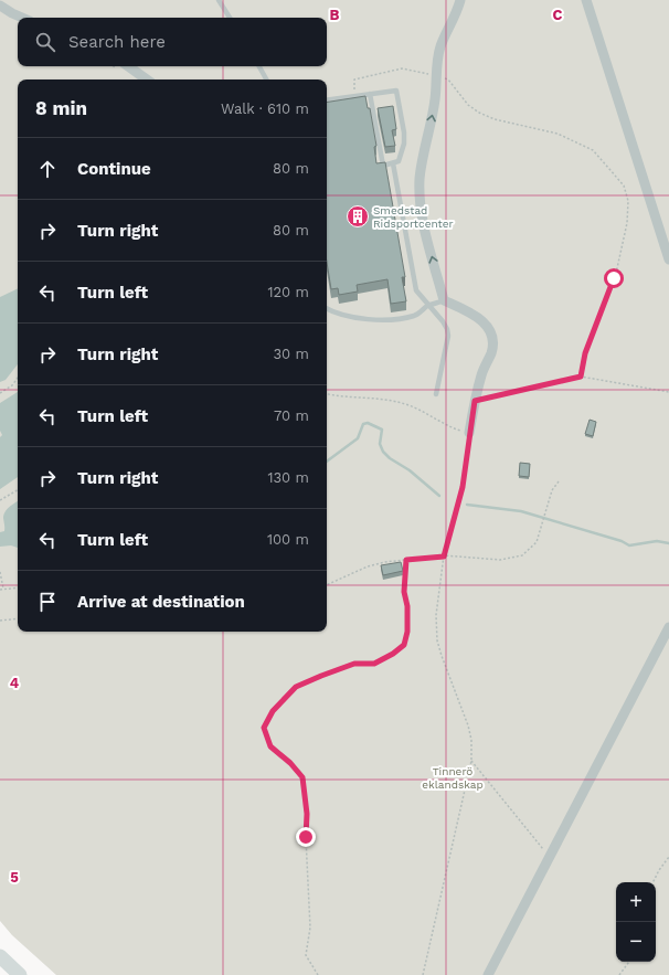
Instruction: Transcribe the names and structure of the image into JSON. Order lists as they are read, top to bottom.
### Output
{
  "parks": ["Tinnerö eklandskap"],
  "places": {
    "building": ["Smedstad Ridsportcenter"]
  },
  "page": {
    "search": "Search here",
    "heading": ["8 min", "Walk · 610 m"],
    "list": [
      ["Continue", "80 m"],
      ["Turn right", "80 m"],
      ["Turn left", "120 m"],
      ["Turn right", "30 m"],
      ["Turn left", "70 m"],
      ["Turn right", "130 m"],
      ["Turn left", "100 m"],
      "Arrive at destination"
    ],
    "map_buttons": ["+", "−"]
  },
  "grid": {
    "columns": ["B", "C"],
    "rows": ["4", "5"]
  }
}
